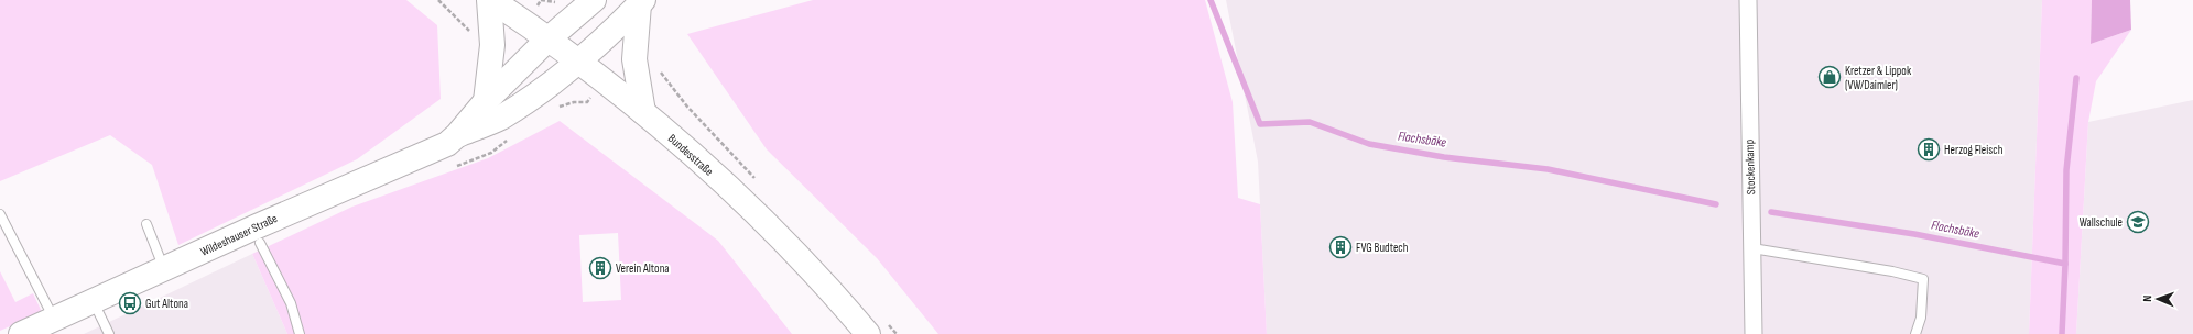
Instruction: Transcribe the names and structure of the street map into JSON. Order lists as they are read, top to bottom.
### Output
{
  "streets": {
    "main road": ["Bundesstraße", "Wildeshauser Straße"],
    "street": ["Stockenkamp"]
  },
  "crossings": [
    ["Bundesstraße", "Wildeshauser Straße"]
  ],
  "water": ["Flachsbäke"],
  "places": {
    "shop": ["Kretzer & Lippok (VW/Daimler)"],
    "building": ["Herzog Fleisch", "FVG Budtech", "Verein Altona"],
    "school or university": ["Wallschule"],
    "bus stop": ["Gut Altona"]
  },
  "north": "left"
}
